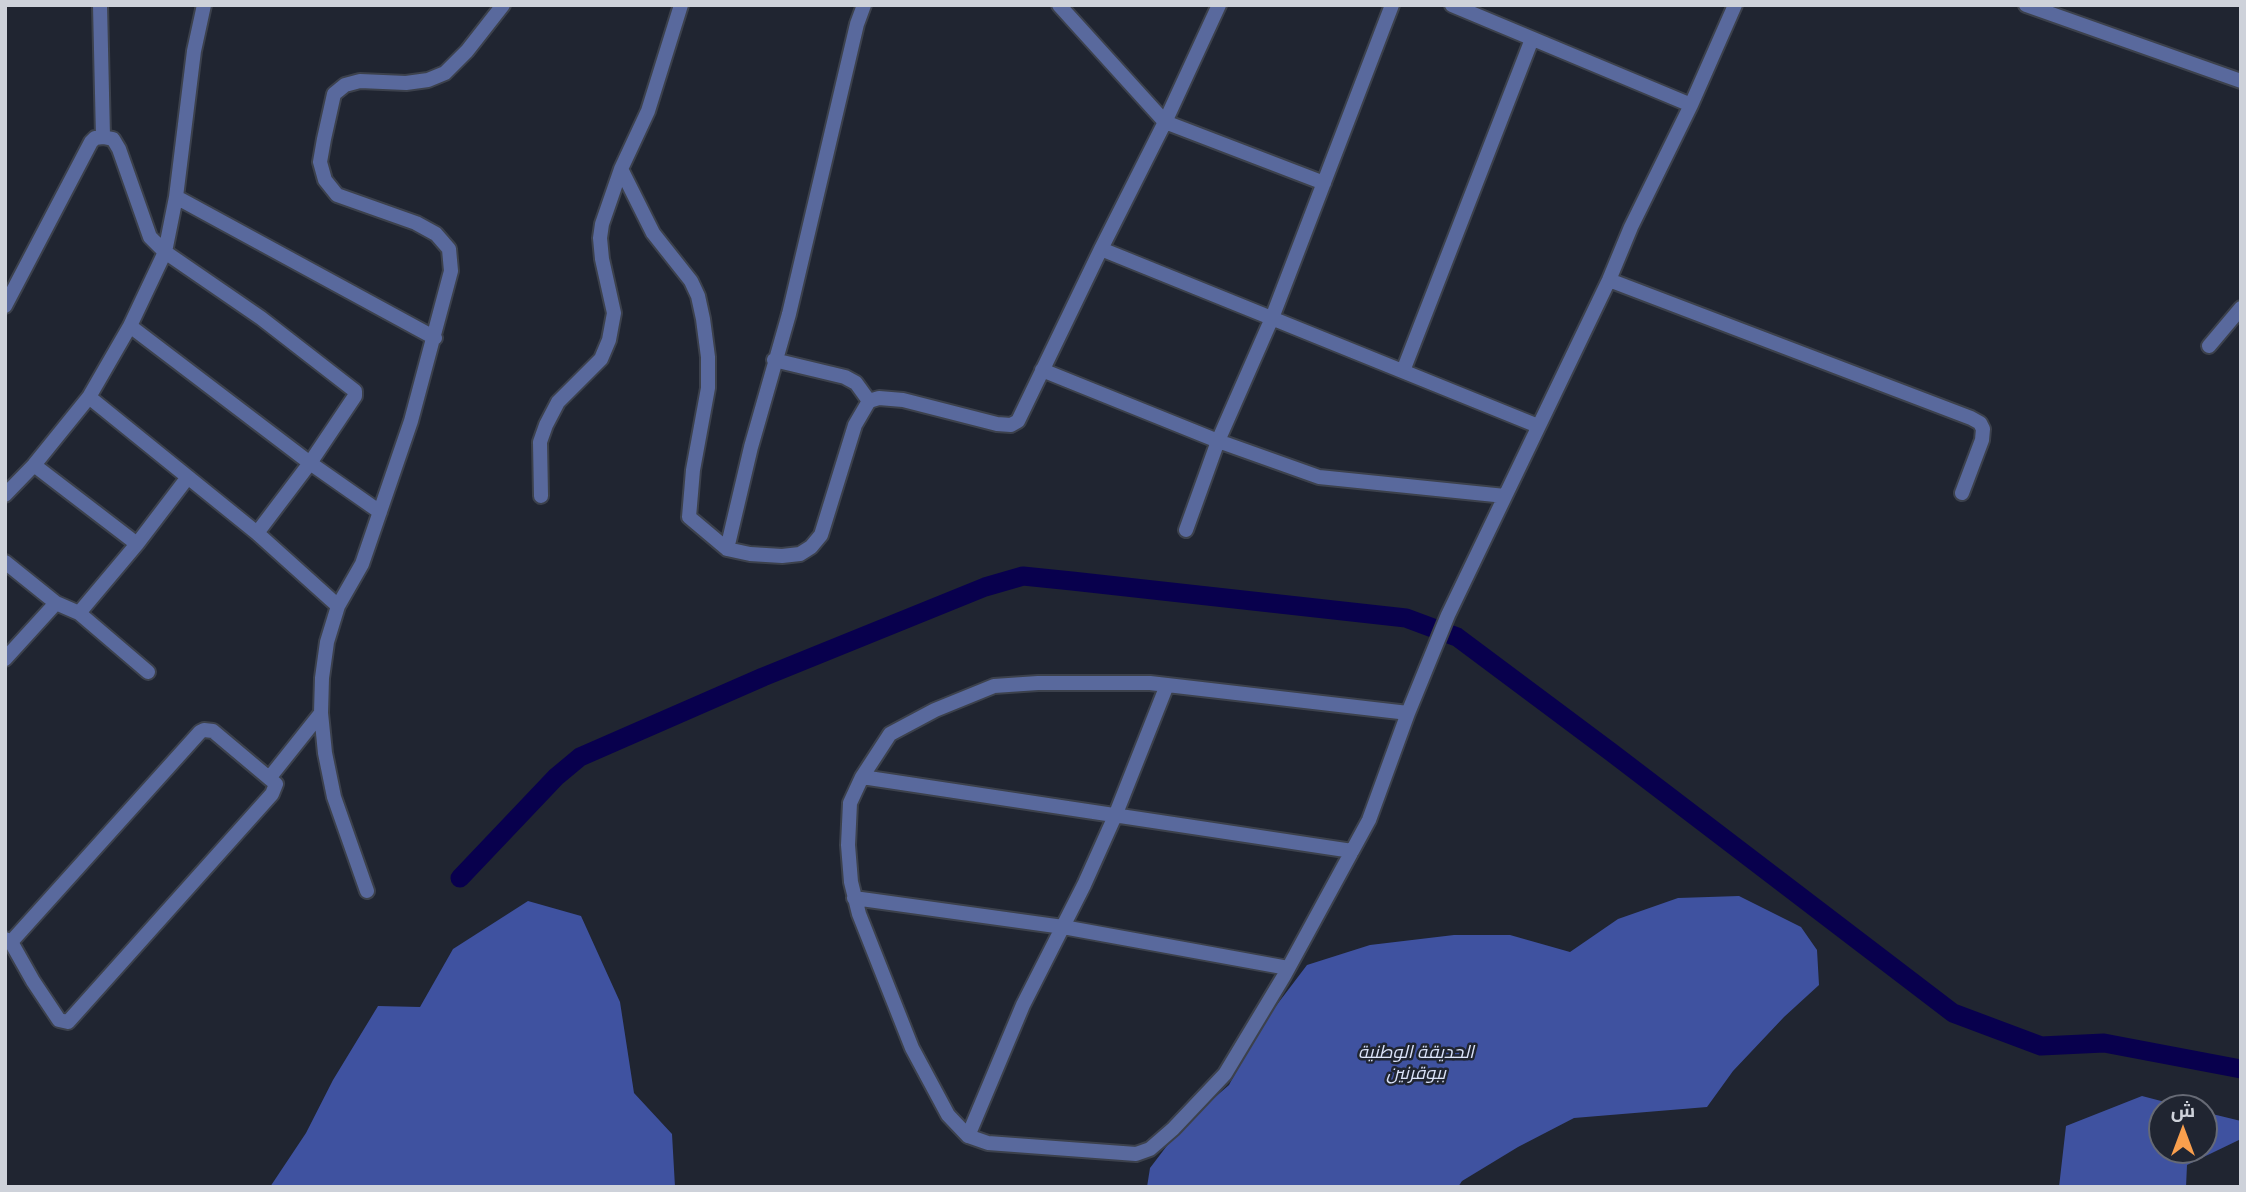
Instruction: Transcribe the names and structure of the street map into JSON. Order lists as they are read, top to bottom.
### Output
{
  "parks": ["الحديقة الوطنية ببوقرنين"],
  "north": "top"
}
